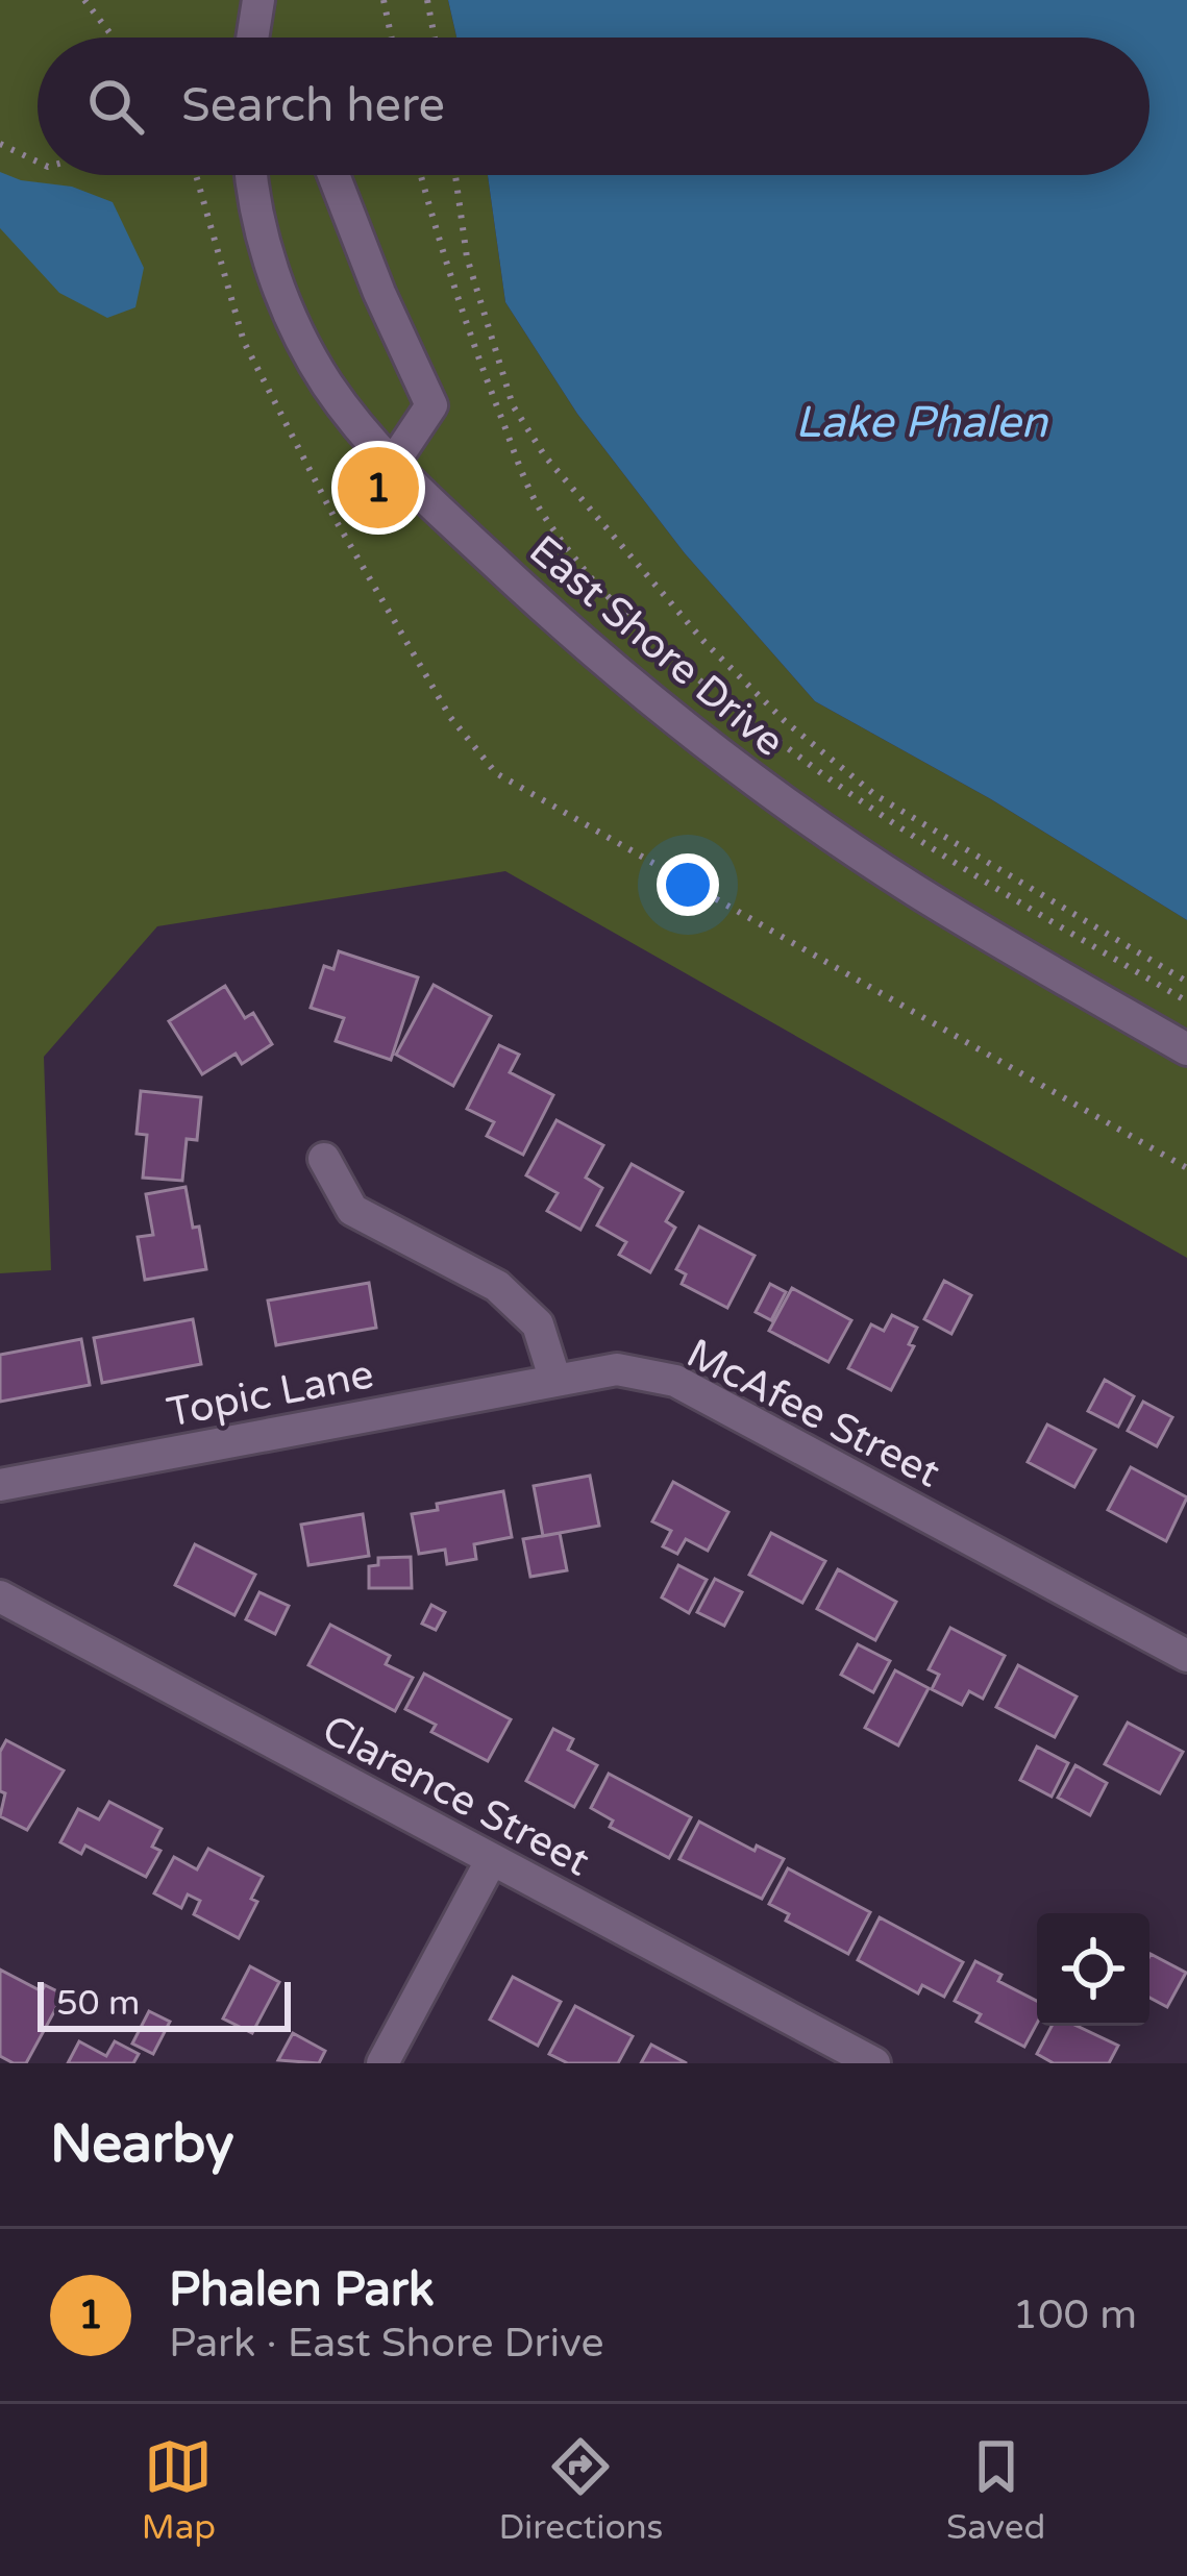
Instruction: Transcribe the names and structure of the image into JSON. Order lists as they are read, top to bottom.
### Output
{
  "streets": {
    "street": [
      "East Shore Drive",
      "Topic Lane",
      "McAfee Street",
      "Clarence Street"
    ]
  },
  "crossings": [
    ["Topic Lane", "McAfee Street"]
  ],
  "water": ["Lake Phalen"],
  "scale_bar": "50 m",
  "page": {
    "search": "Search here",
    "pins": "1",
    "scale": "50 m",
    "heading": "Nearby",
    "list": [
      {
        "mark": "1",
        "name": "Phalen Park",
        "note": "Park · East Shore Drive",
        "value": "100 m"
      }
    ],
    "nav": ["Map", "Directions", "Saved"]
  }
}
